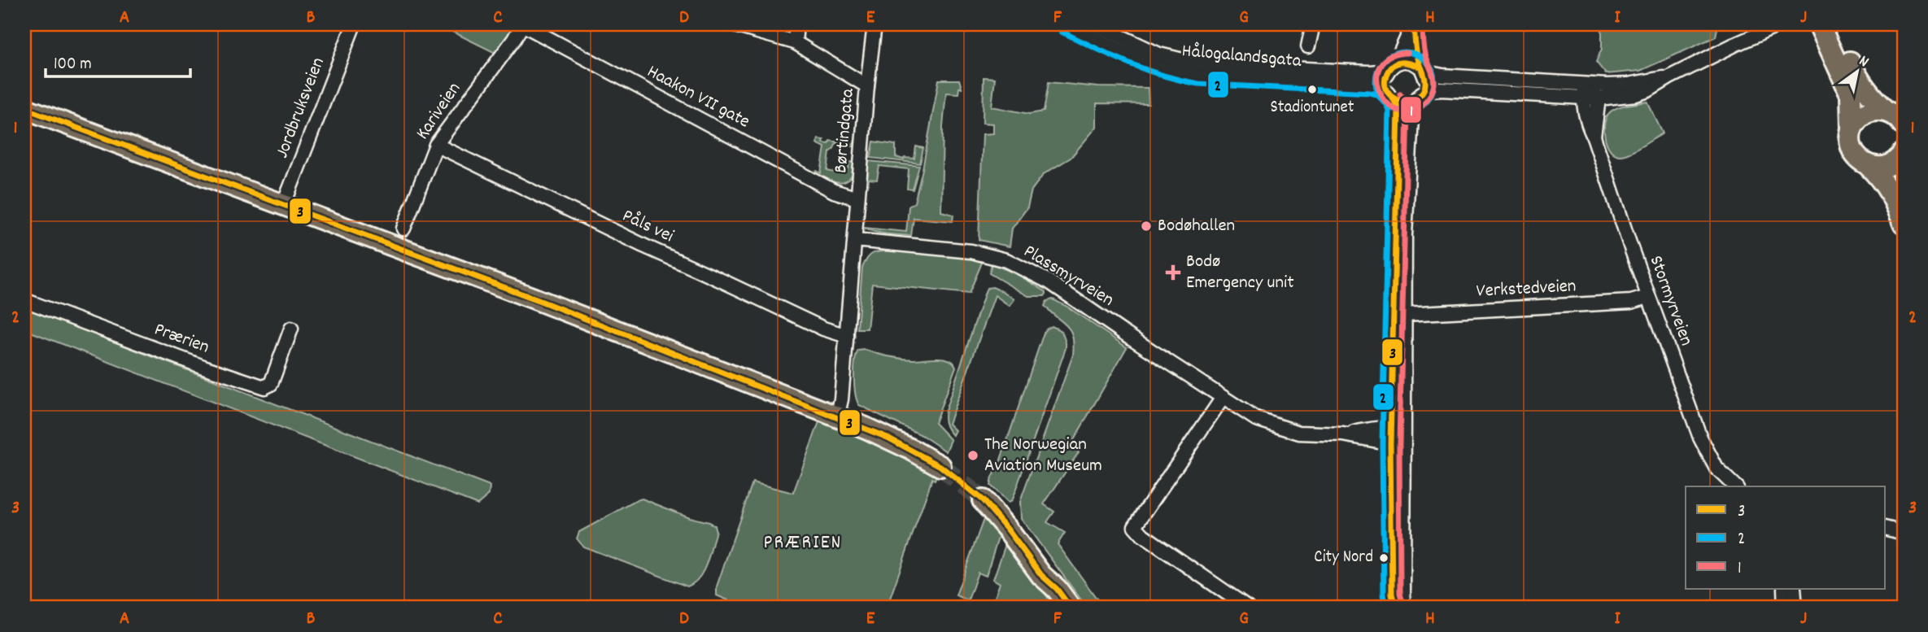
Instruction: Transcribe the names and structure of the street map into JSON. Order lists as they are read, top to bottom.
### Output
{
  "streets": {
    "street": [
      "Hålogalandsgata",
      "Haakon VII gate",
      "Jordbruksveien",
      "Kariveien",
      "Børtindgata",
      "Påls vei",
      "Plassmyrveien",
      "Verkstedveien",
      "Stormyrveien",
      "Prærien"
    ]
  },
  "crossings": [
    ["Hålogalandsgata", "Stormyrveien"],
    ["Haakon VII gate", "Kariveien"],
    ["Haakon VII gate", "Børtindgata"],
    ["Kariveien", "Påls vei"],
    ["Børtindgata", "Plassmyrveien"],
    ["Verkstedveien", "Stormyrveien"]
  ],
  "districts": ["PRÆRIEN"],
  "places": {
    "other": [
      "Stadiontunet",
      "Bodøhallen",
      "The Norwegian Aviation Museum",
      "City Nord"
    ],
    "health": ["Bodø Emergency unit"]
  },
  "lines": ["transit line 3", "transit line 1", "transit line 2"],
  "legend": ["3", "2", "1"],
  "scale_bar": "100 m",
  "north": "top right",
  "grid": {
    "columns": [
      "A",
      "B",
      "C",
      "D",
      "E",
      "F",
      "G",
      "H",
      "I",
      "J"
    ],
    "rows": ["1", "2", "3"]
  }
}
